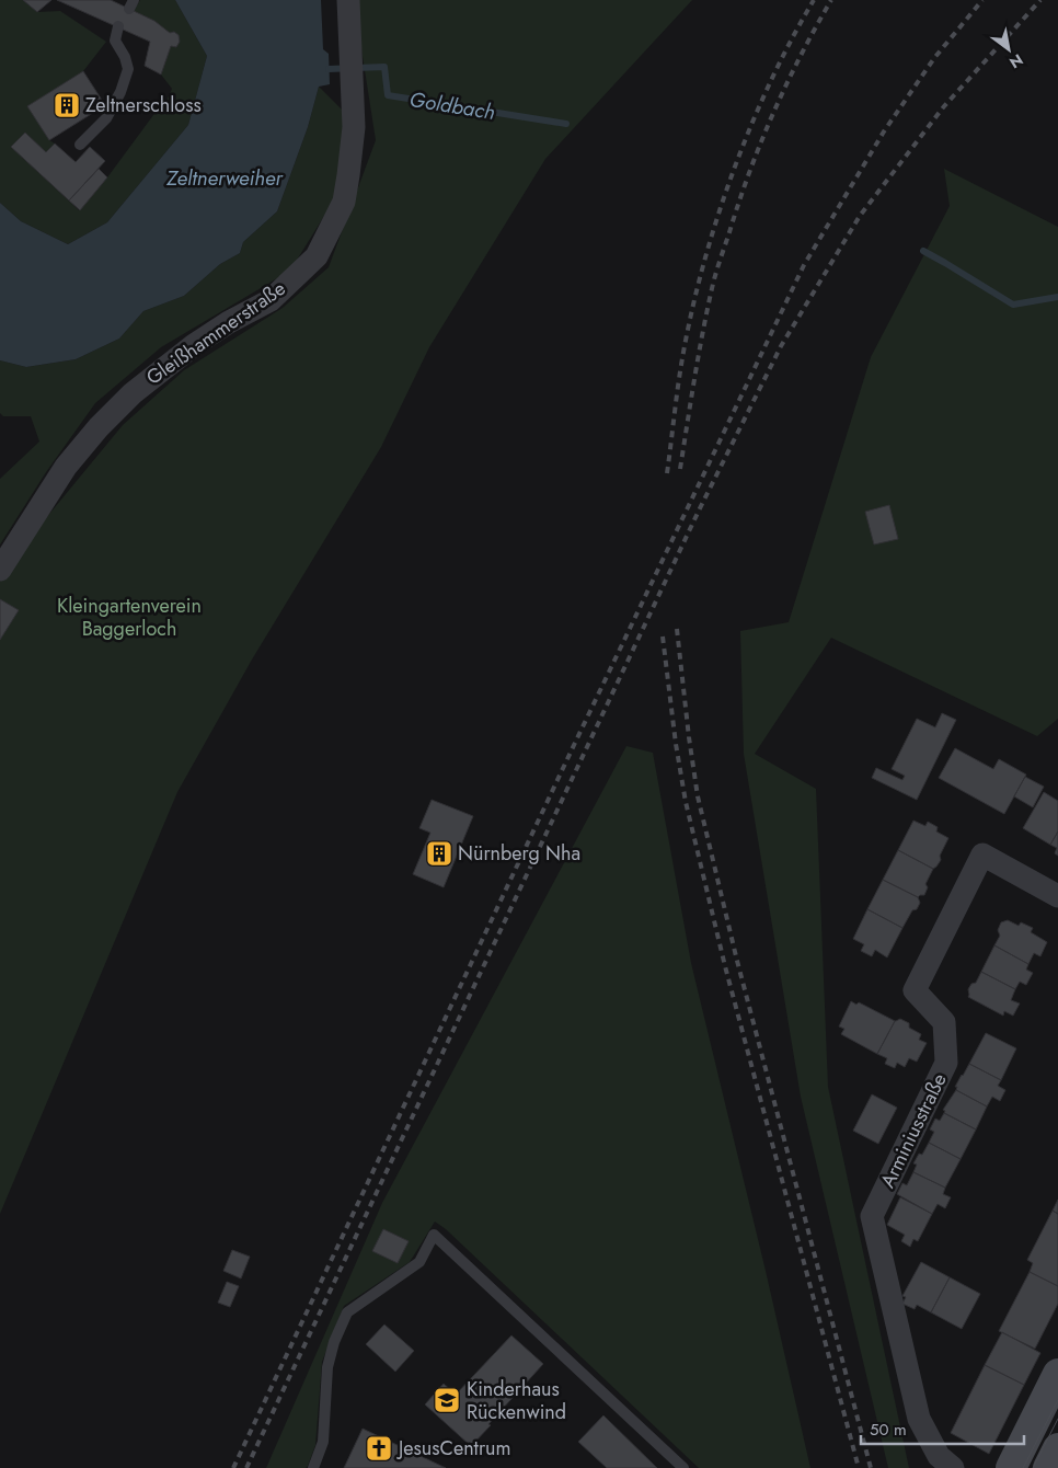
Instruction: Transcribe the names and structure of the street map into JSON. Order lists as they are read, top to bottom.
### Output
{
  "streets": {
    "street": ["Gleißhammerstraße", "Arminiusstraße"]
  },
  "water": ["Goldbach", "Zeltnerweiher"],
  "parks": ["Kleingartenverein Baggerloch"],
  "places": {
    "building": ["Zeltnerschloss", "Nürnberg Nha"],
    "school or university": ["Kinderhaus Rückenwind"],
    "church": ["JesusCentrum"]
  },
  "scale_bar": "50 m",
  "north": "bottom right"
}
